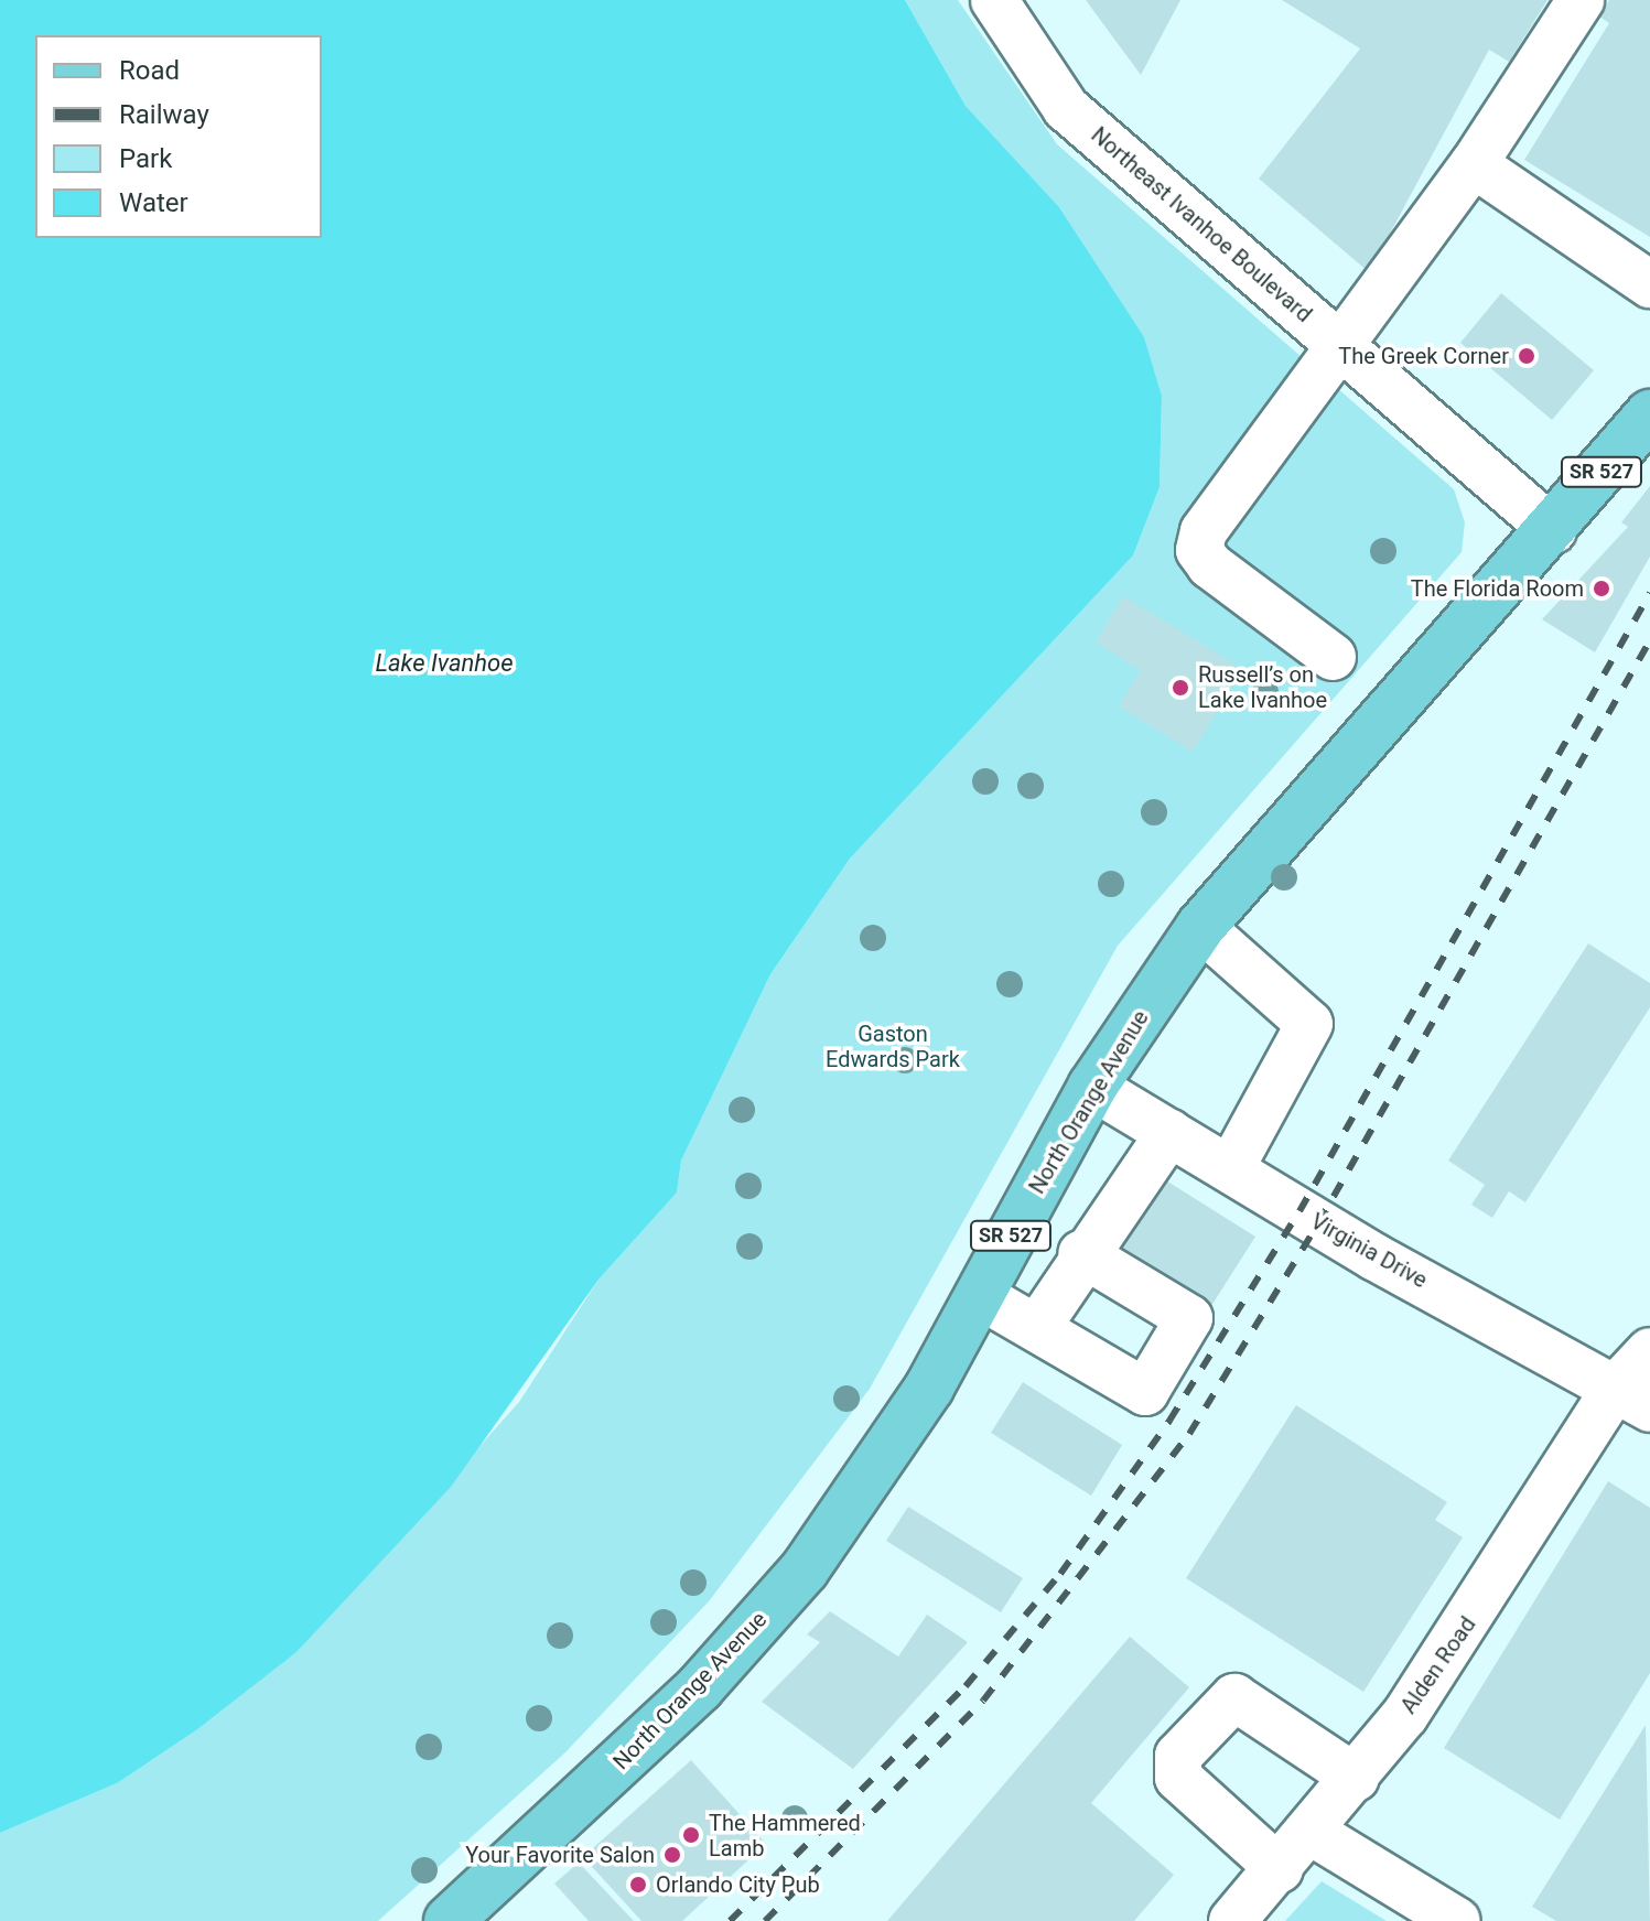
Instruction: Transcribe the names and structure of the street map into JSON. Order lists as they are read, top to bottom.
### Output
{
  "streets": {
    "main road": ["SR 527", "North Orange Avenue"],
    "street": ["Northeast Ivanhoe Boulevard", "Virginia Drive", "Alden Road"]
  },
  "crossings": [
    ["Northeast Ivanhoe Boulevard", "North Orange Avenue"],
    ["North Orange Avenue", "Virginia Drive"],
    ["Virginia Drive", "Alden Road"]
  ],
  "water": ["Lake Ivanhoe"],
  "parks": ["Gaston Edwards Park"],
  "places": [
    "The Greek Corner",
    "The Florida Room",
    "Russell’s on Lake Ivanhoe",
    "The Hammered Lamb",
    "Your Favorite Salon",
    "Orlando City Pub"
  ],
  "legend": [
    "Road",
    "Railway",
    "Park",
    "Water"
  ]
}
